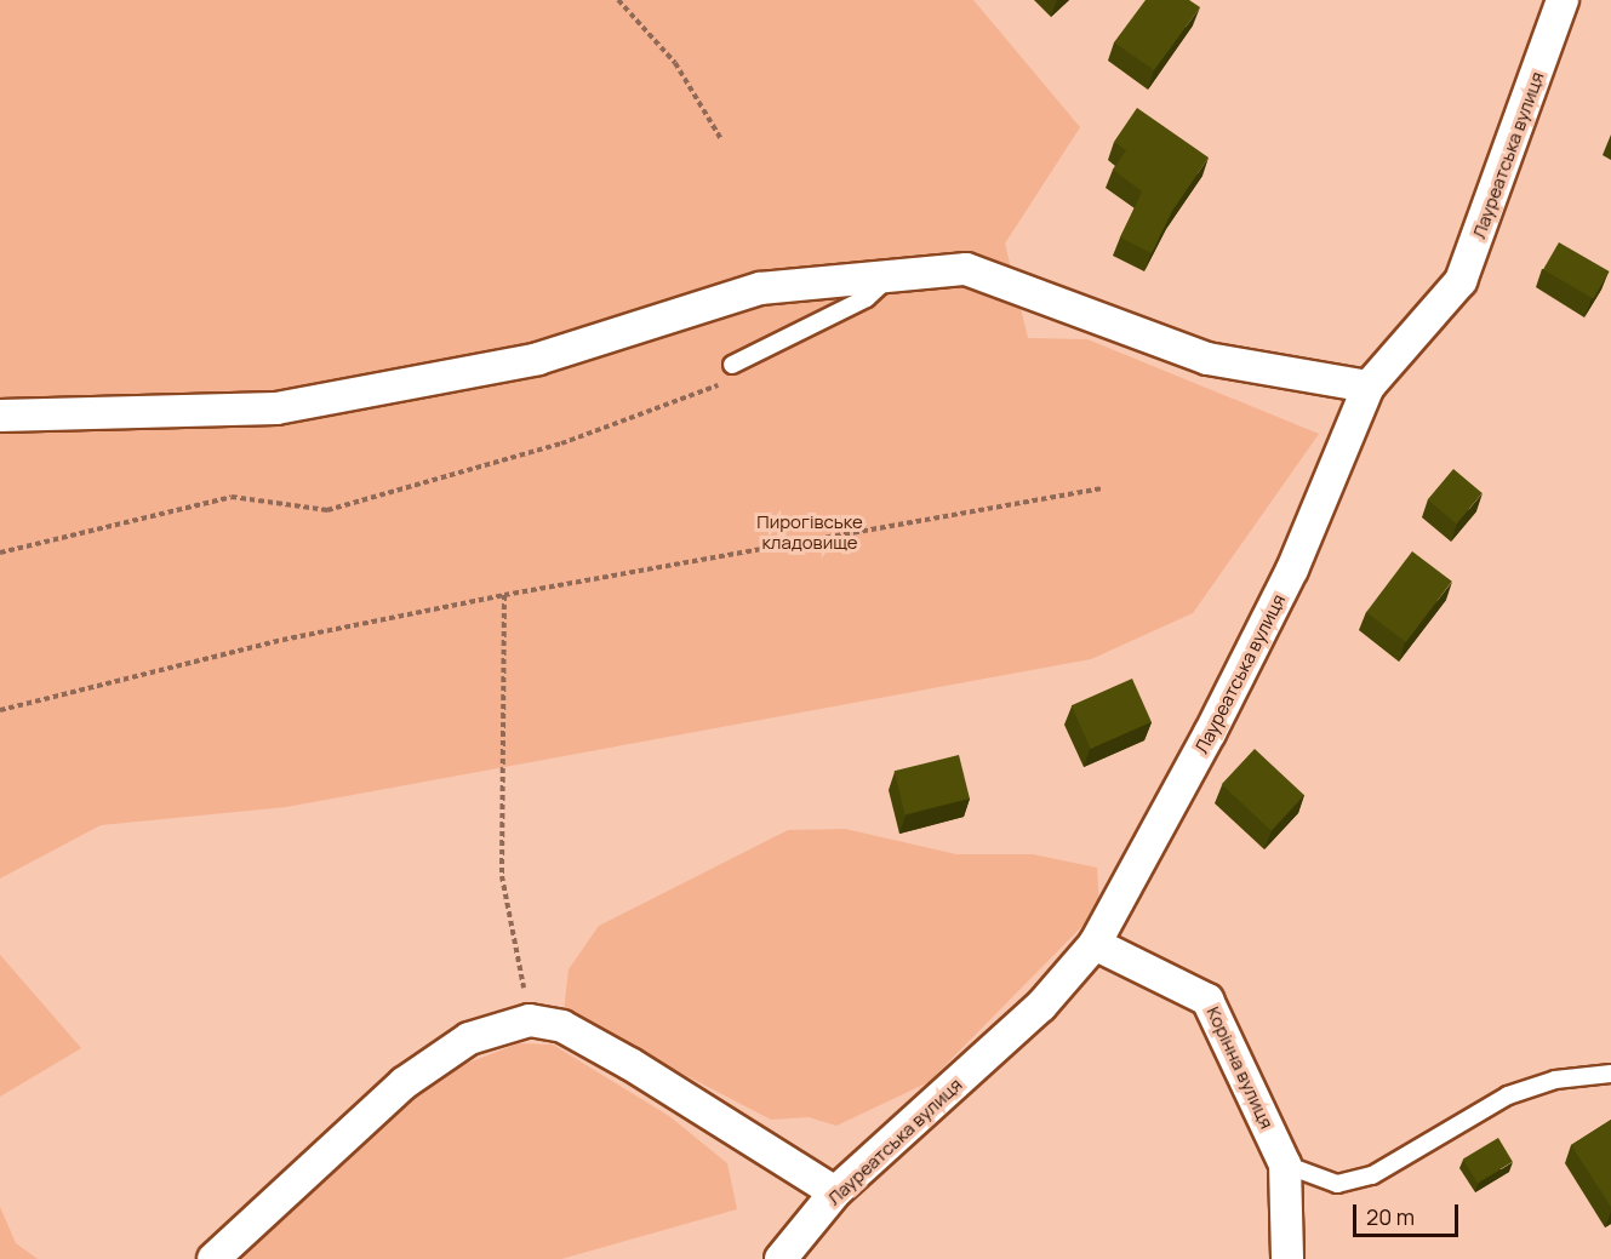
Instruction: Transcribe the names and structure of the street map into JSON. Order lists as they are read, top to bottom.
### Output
{
  "streets": {
    "street": ["Лауреатська вулиця", "Корінна вулиця"]
  },
  "crossings": [
    ["Лауреатська вулиця", "Корінна вулиця"]
  ],
  "parks": ["Пирогівське кладовище"],
  "scale_bar": "20 m"
}
